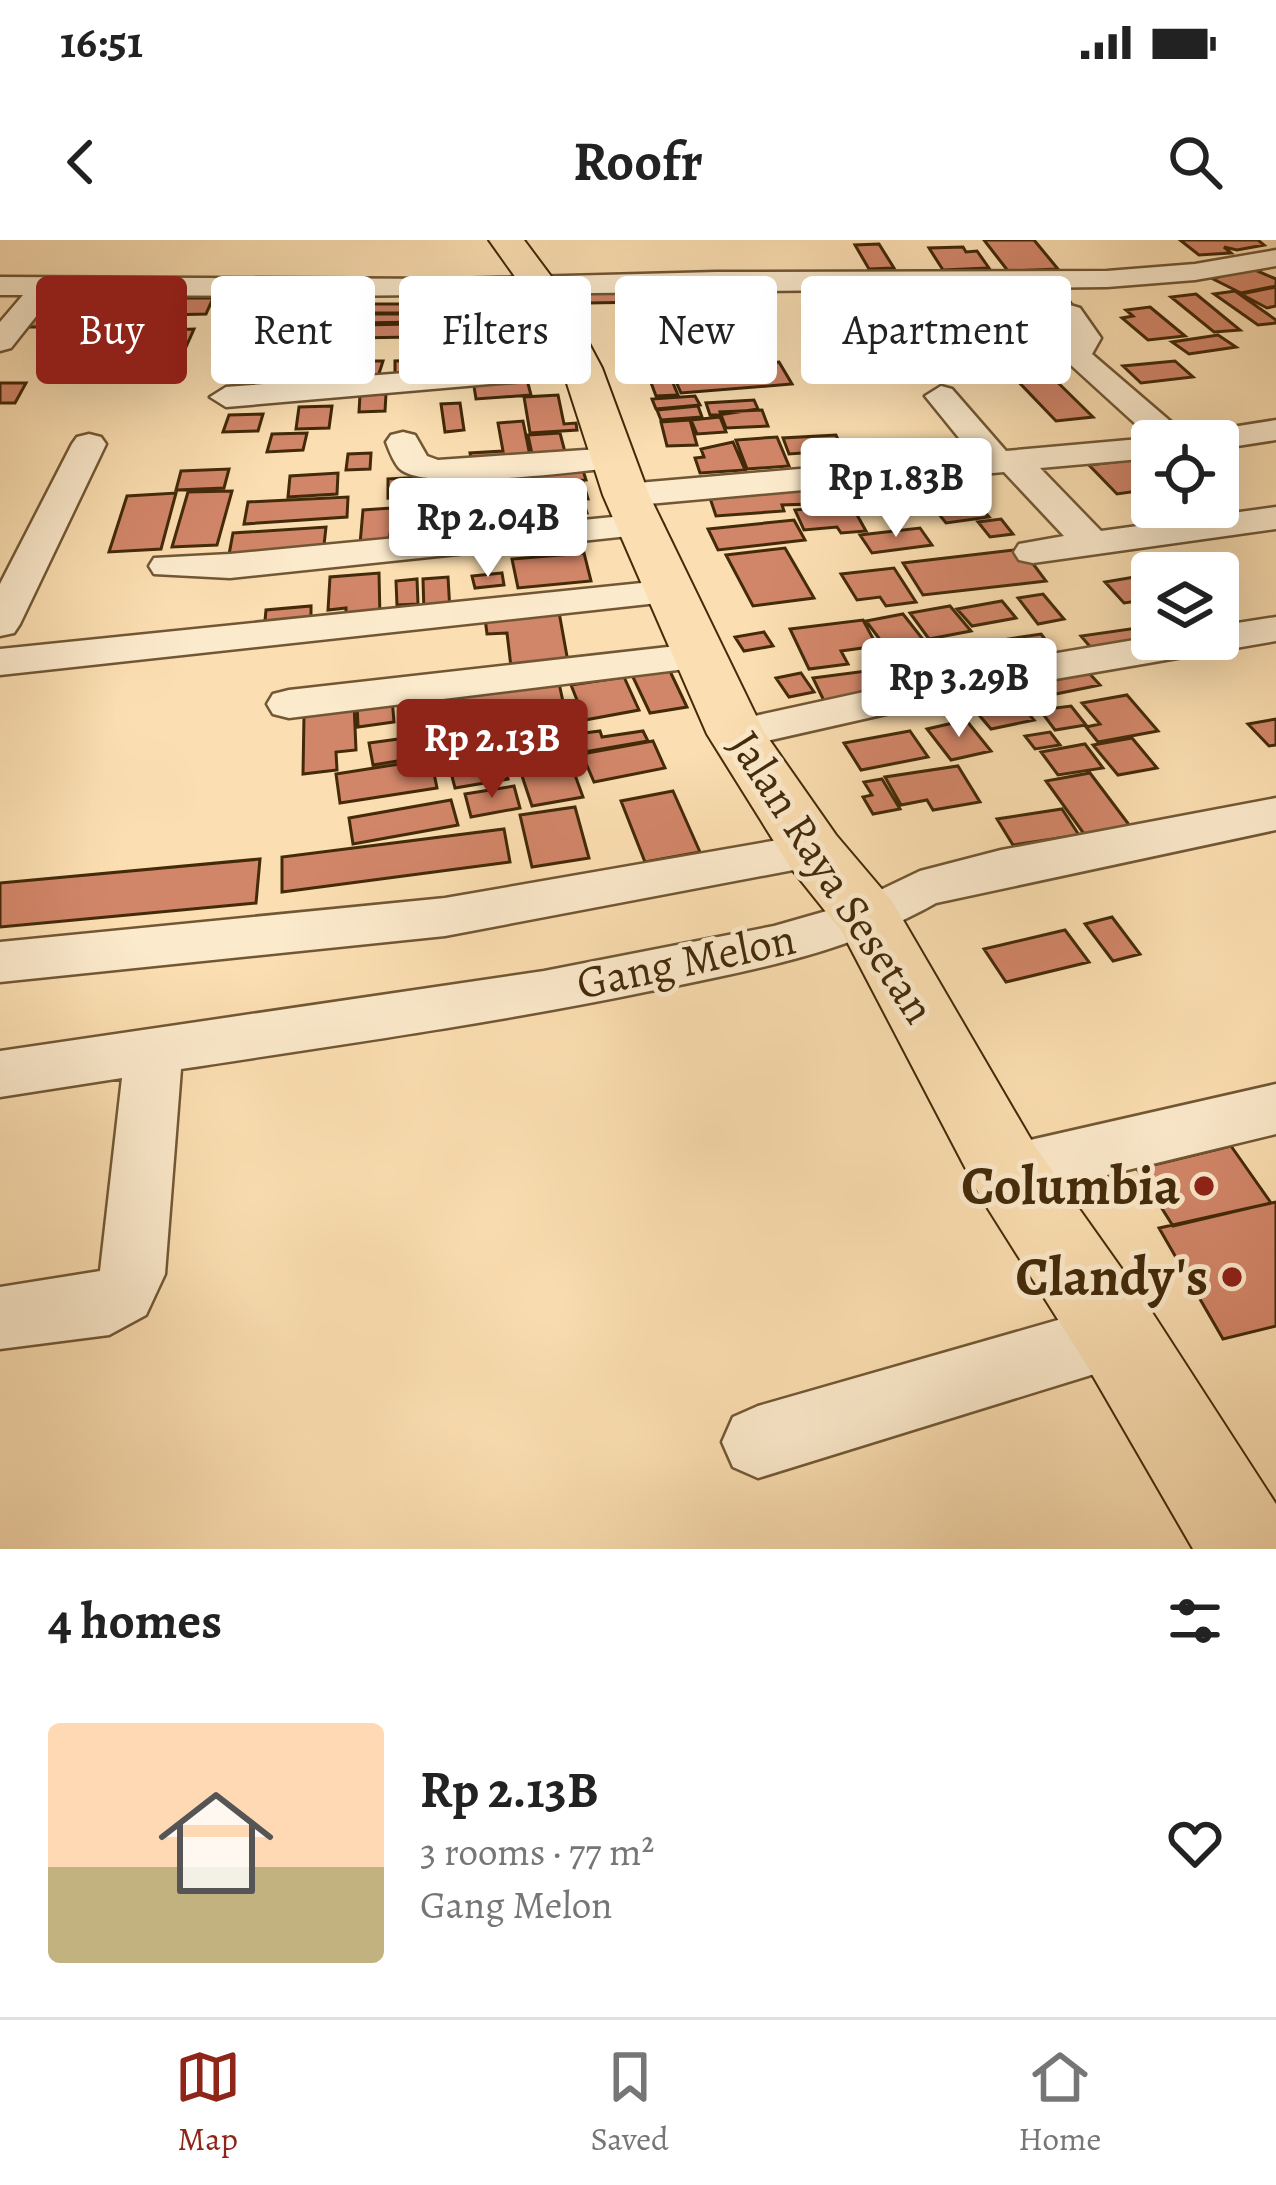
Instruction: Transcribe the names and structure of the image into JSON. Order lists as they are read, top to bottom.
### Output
{
  "streets": {
    "main road": ["Jalan Raya Sesetan"],
    "street": ["Gang Melon"]
  },
  "crossings": [
    ["Jalan Raya Sesetan", "Gang Melon"]
  ],
  "places": ["Columbia", "Clandy's"],
  "page": {
    "status": "16:51",
    "header": "Roofr",
    "chip": [
      "Buy",
      "Rent",
      "Filters",
      "New",
      "Apartment"
    ],
    "price": [
      "Rp 1.83B",
      "Rp 2.04B",
      "Rp 3.29B",
      "Rp 2.13B"
    ],
    "heading": "4 homes",
    "list": [
      {
        "name": "Rp 2.13B",
        "note": "3 rooms · 77 m² · Gang Melon"
      }
    ],
    "tabs": ["Map", "Saved", "Home"]
  }
}
